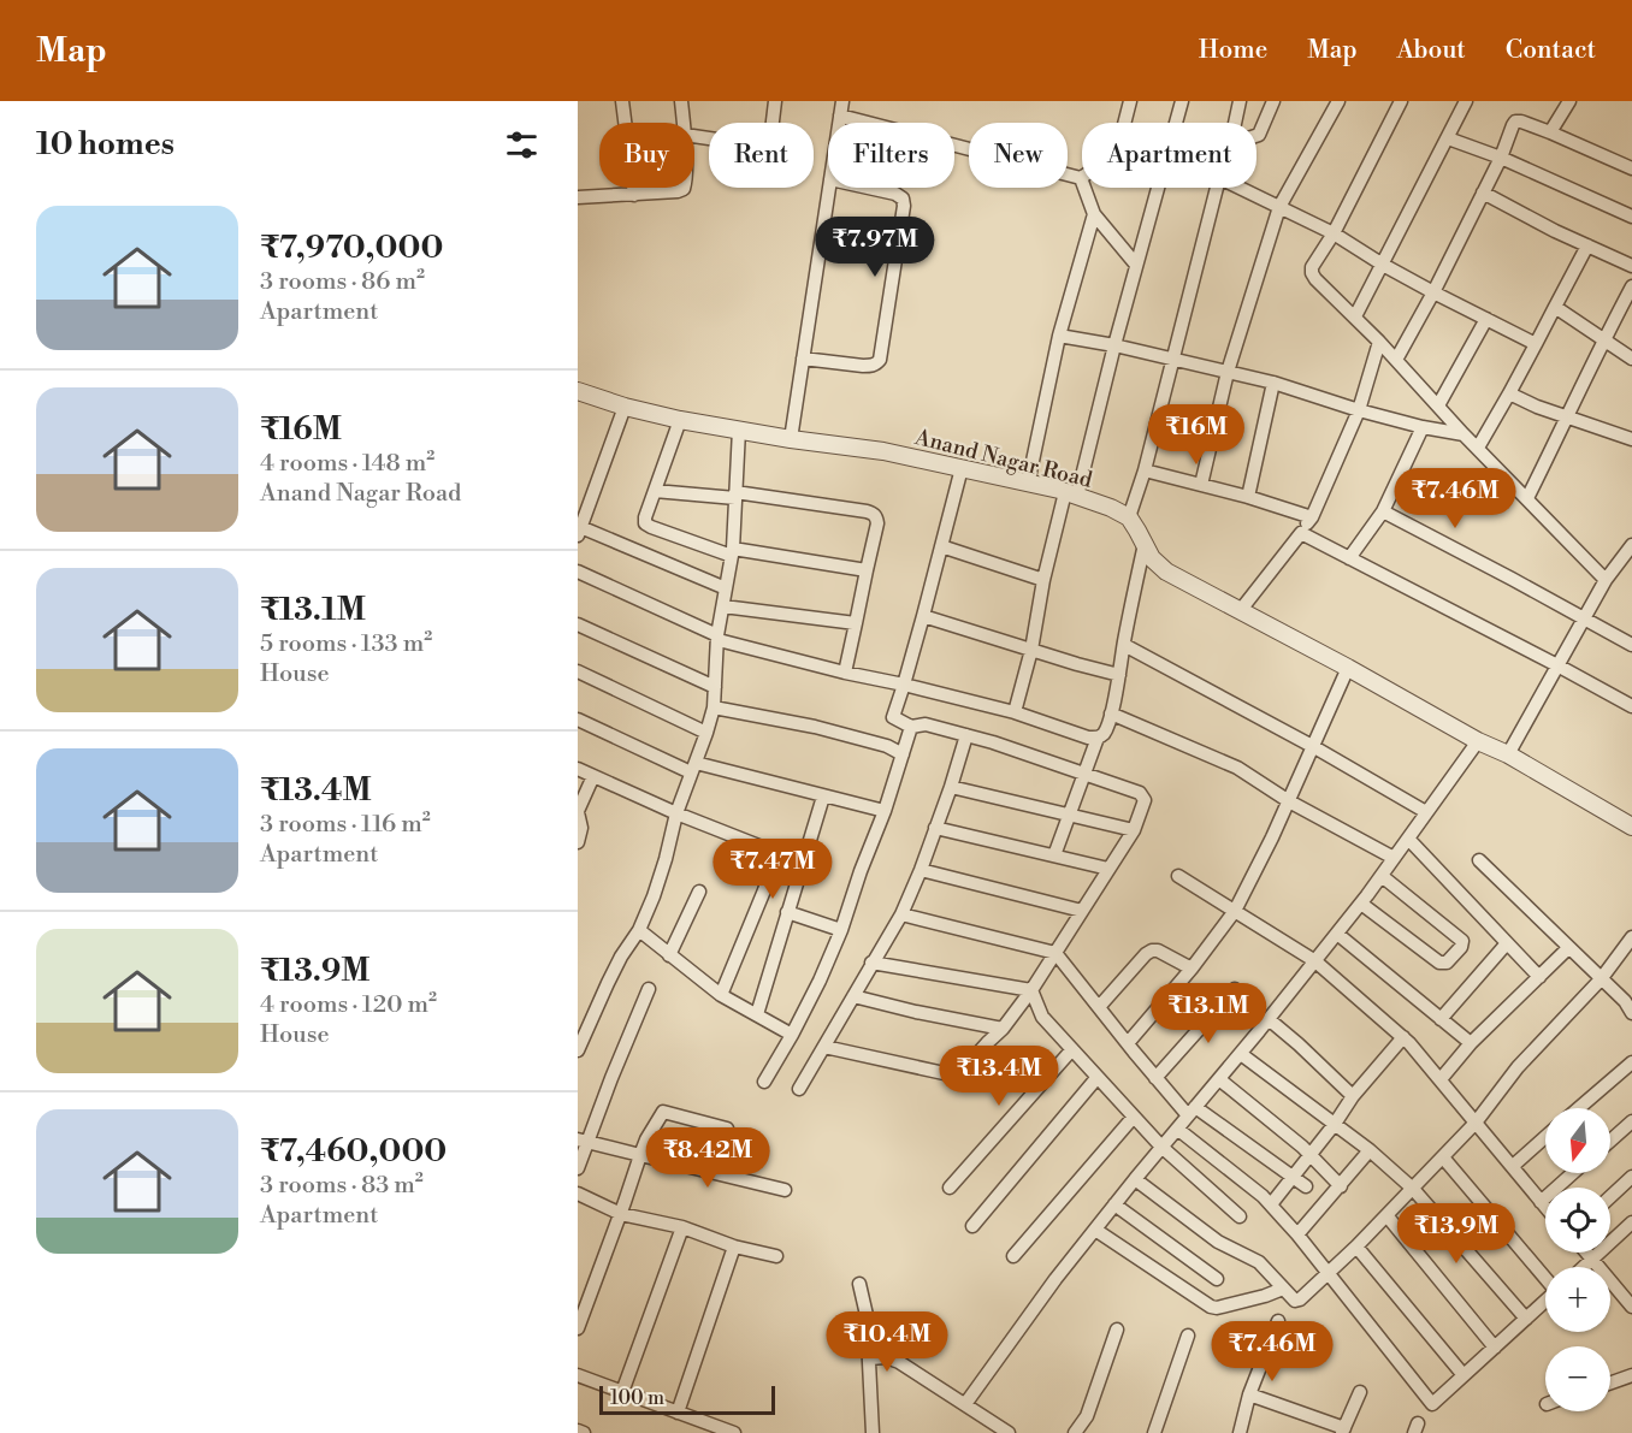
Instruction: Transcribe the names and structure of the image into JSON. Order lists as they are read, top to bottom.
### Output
{
  "streets": {
    "street": ["Anand Nagar Road"]
  },
  "scale_bar": "100 m",
  "north": "bottom",
  "page": {
    "header": "Map",
    "nav": [
      "Home",
      "Map",
      "About",
      "Contact"
    ],
    "heading": "10 homes",
    "chip": [
      "Buy",
      "Rent",
      "Filters",
      "New",
      "Apartment"
    ],
    "list": [
      {
        "name": "₹7,970,000",
        "note": "3 rooms · 86 m² · Apartment"
      },
      {
        "name": "₹16M",
        "note": "4 rooms · 148 m² · Anand Nagar Road"
      },
      {
        "name": "₹13.1M",
        "note": "5 rooms · 133 m² · House"
      },
      {
        "name": "₹13.4M",
        "note": "3 rooms · 116 m² · Apartment"
      },
      {
        "name": "₹13.9M",
        "note": "4 rooms · 120 m² · House"
      },
      {
        "name": "₹7,460,000",
        "note": "3 rooms · 83 m² · Apartment"
      }
    ],
    "price": [
      "₹7.97M",
      "₹16M",
      "₹7.46M",
      "₹7.47M",
      "₹13.1M",
      "₹13.4M",
      "₹8.42M",
      "₹13.9M",
      "₹10.4M",
      "₹7.46M"
    ],
    "map_buttons": ["+", "−"],
    "scale": "100 m"
  }
}
